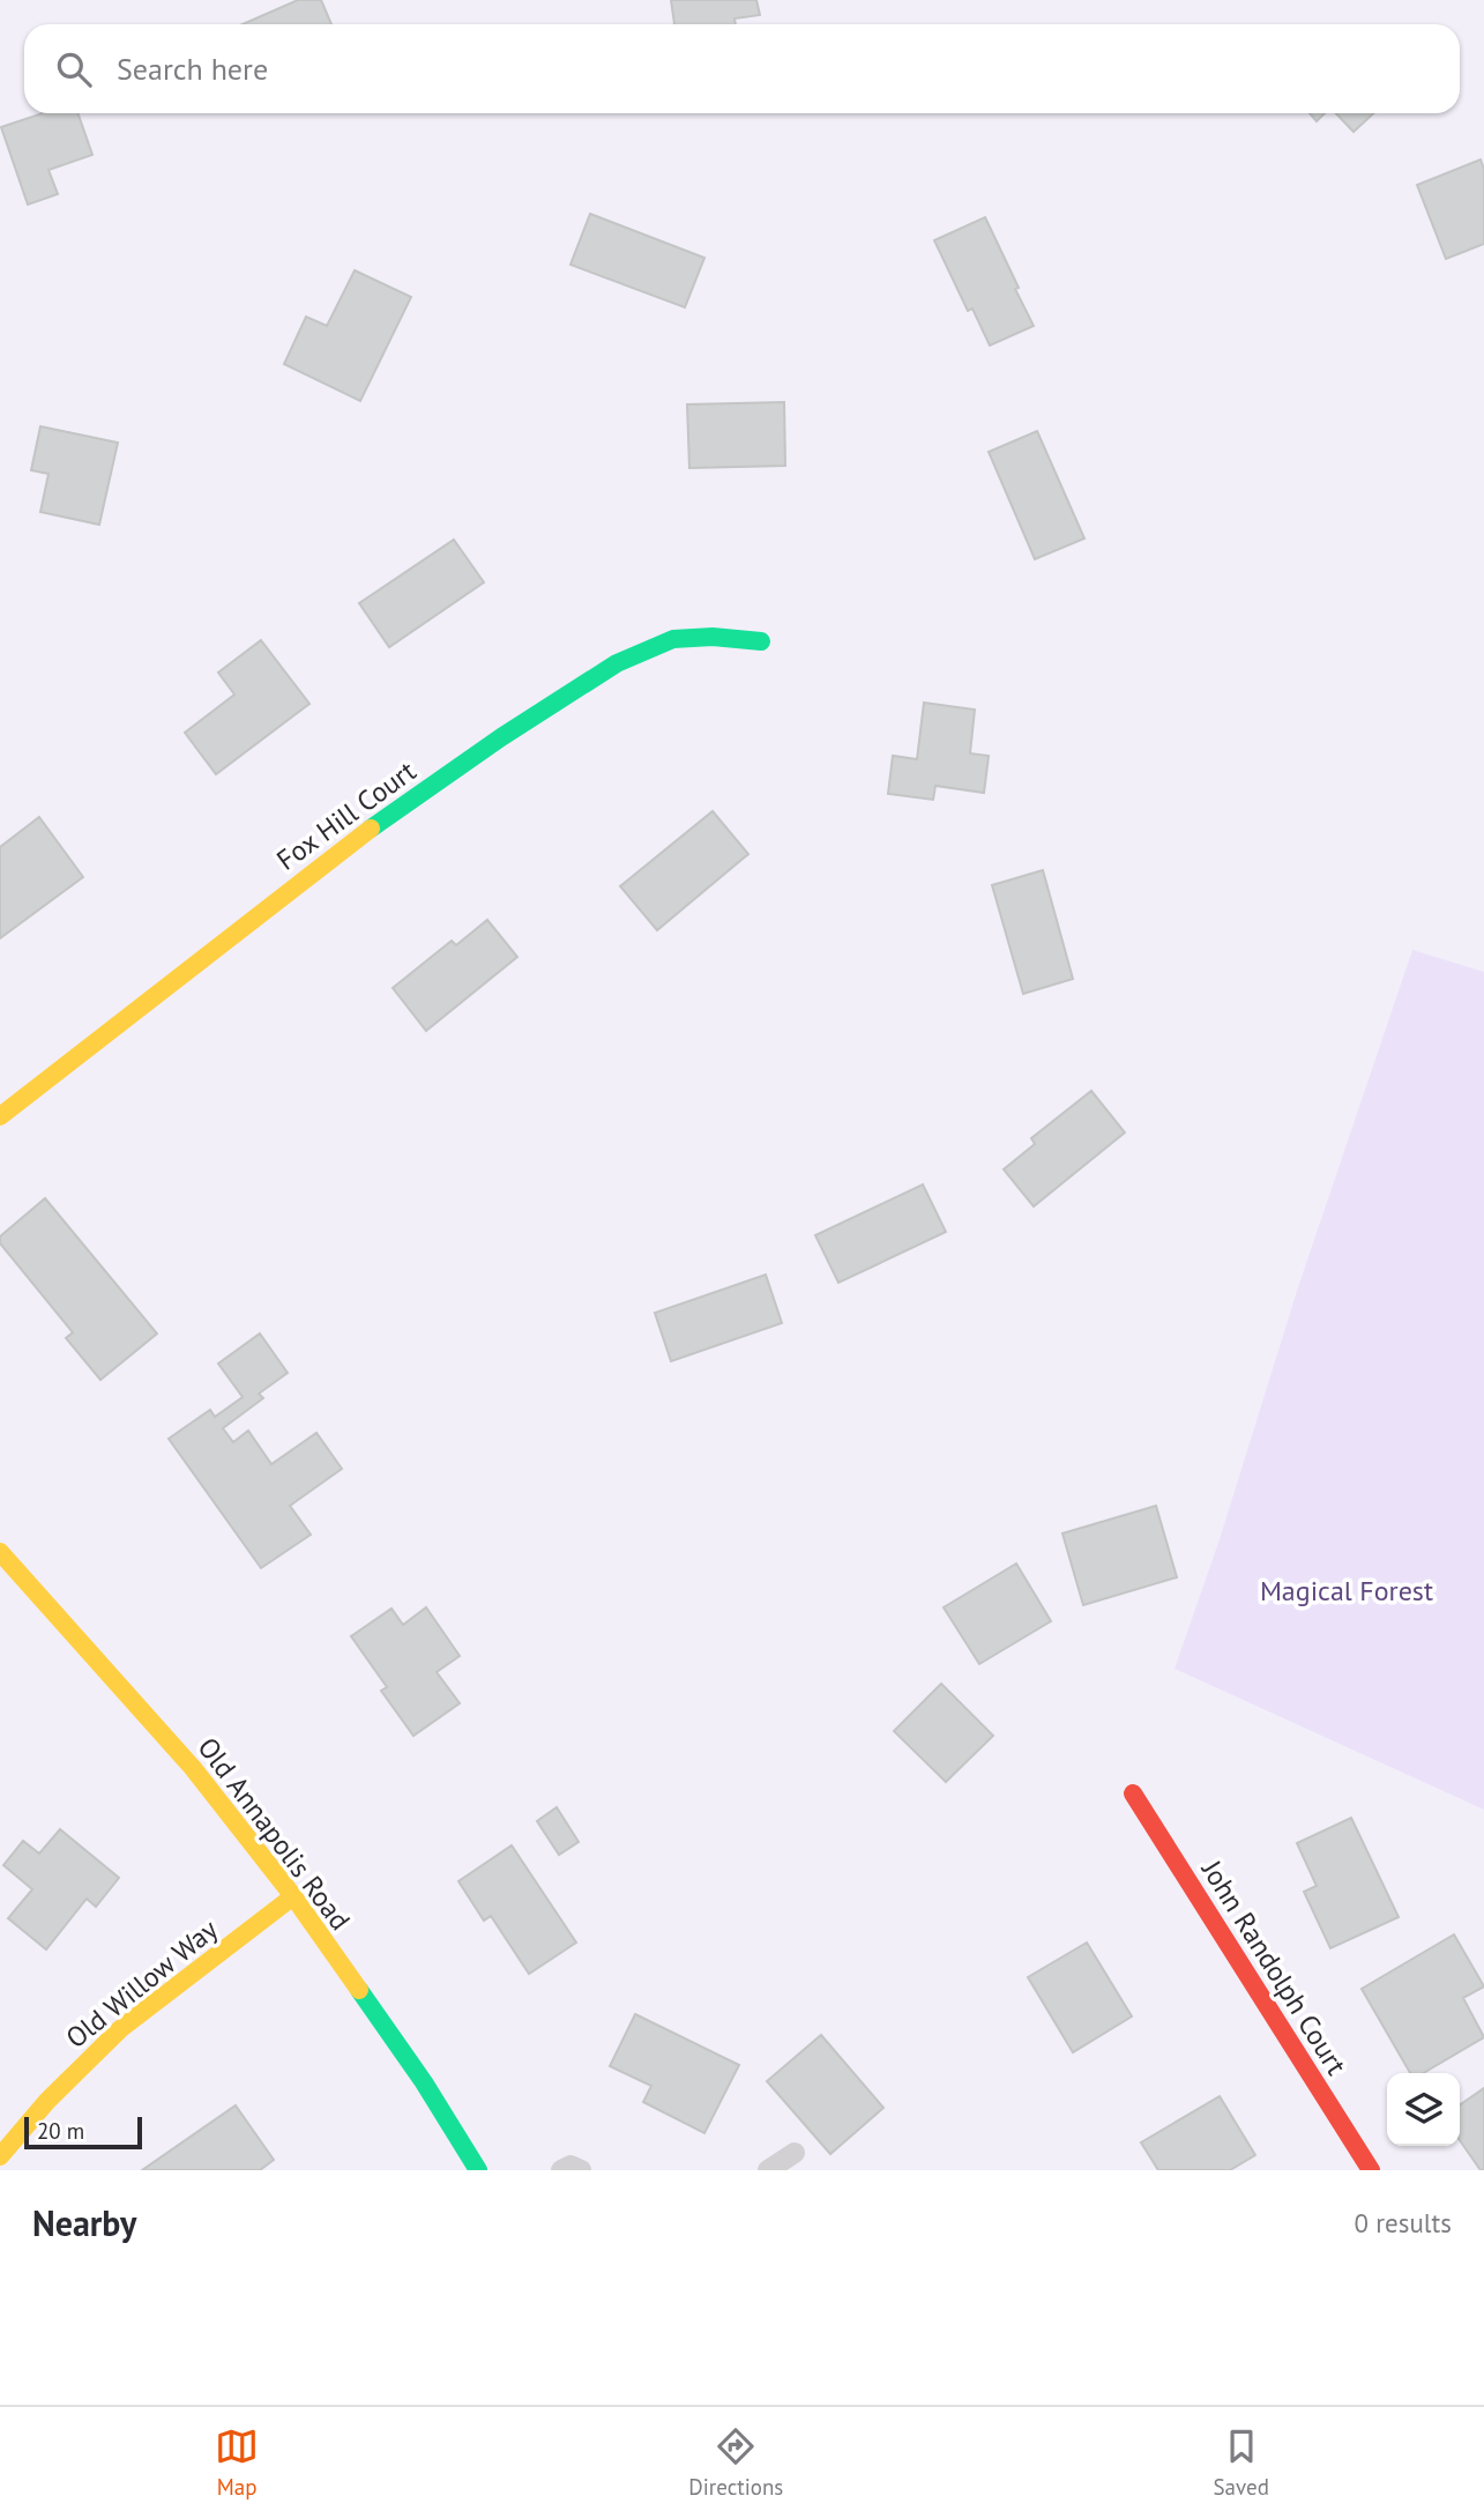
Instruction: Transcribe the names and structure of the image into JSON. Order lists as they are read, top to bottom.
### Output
{
  "streets": {
    "street": [
      "Fox Hill Court",
      "Old Annapolis Road",
      "John Randolph Court",
      "Old Willow Way"
    ]
  },
  "crossings": [
    ["Old Annapolis Road", "Old Willow Way"]
  ],
  "parks": ["Magical Forest"],
  "scale_bar": "20 m",
  "page": {
    "search": "Search here",
    "scale": "20 m",
    "heading": ["Nearby", "0 results"],
    "nav": ["Map", "Directions", "Saved"]
  }
}
